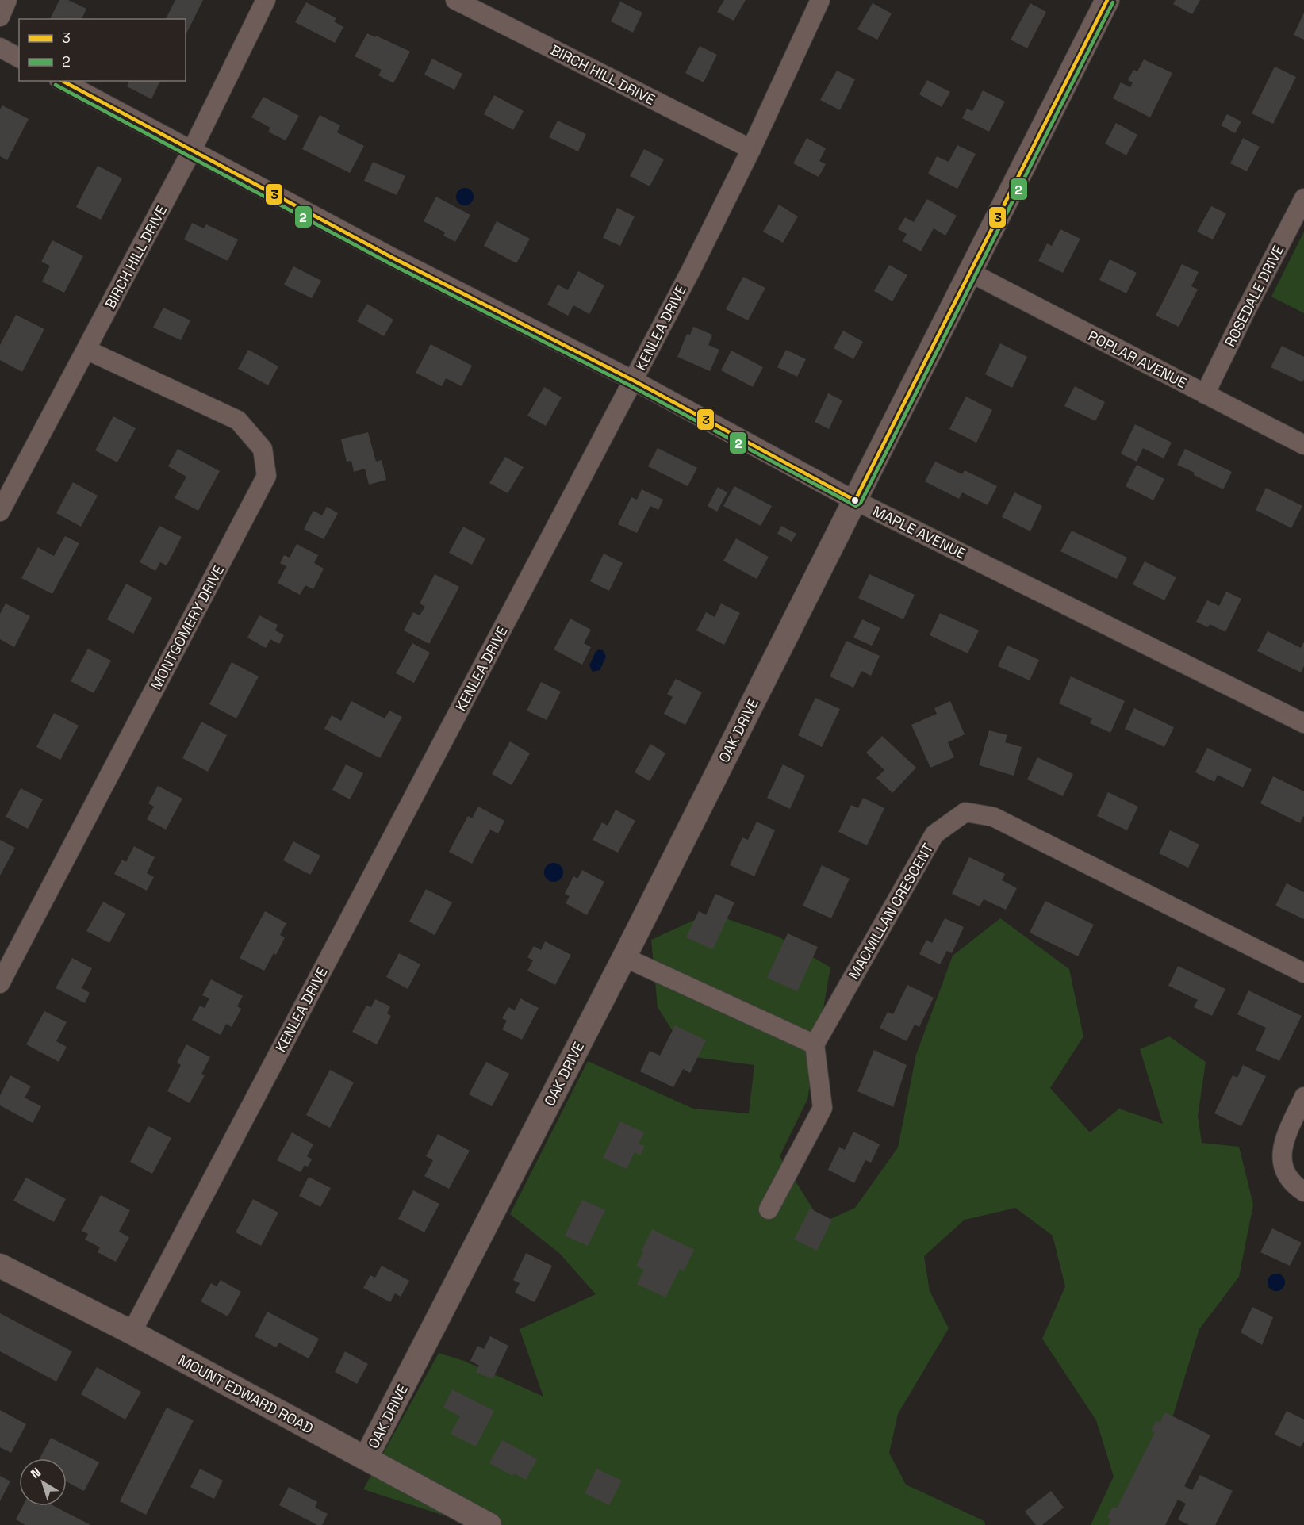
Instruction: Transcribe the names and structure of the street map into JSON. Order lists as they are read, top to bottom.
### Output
{
  "streets": {
    "street": [
      "BIRCH HILL DRIVE",
      "ROSEDALE DRIVE",
      "KENLEA DRIVE",
      "POPLAR AVENUE",
      "MAPLE AVENUE",
      "MONTGOMERY DRIVE",
      "OAK DRIVE",
      "MACMILLAN CRESCENT",
      "MOUNT EDWARD ROAD"
    ]
  },
  "crossings": [
    ["BIRCH HILL DRIVE", "KENLEA DRIVE"],
    ["BIRCH HILL DRIVE", "MAPLE AVENUE"],
    ["BIRCH HILL DRIVE", "MONTGOMERY DRIVE"],
    ["ROSEDALE DRIVE", "POPLAR AVENUE"],
    ["KENLEA DRIVE", "MAPLE AVENUE"],
    ["KENLEA DRIVE", "MOUNT EDWARD ROAD"],
    ["POPLAR AVENUE", "OAK DRIVE"],
    ["MAPLE AVENUE", "OAK DRIVE"],
    ["OAK DRIVE", "MOUNT EDWARD ROAD"]
  ],
  "lines": ["transit line 3", "transit line 2"],
  "legend": ["3", "2"],
  "north": "top left"
}
